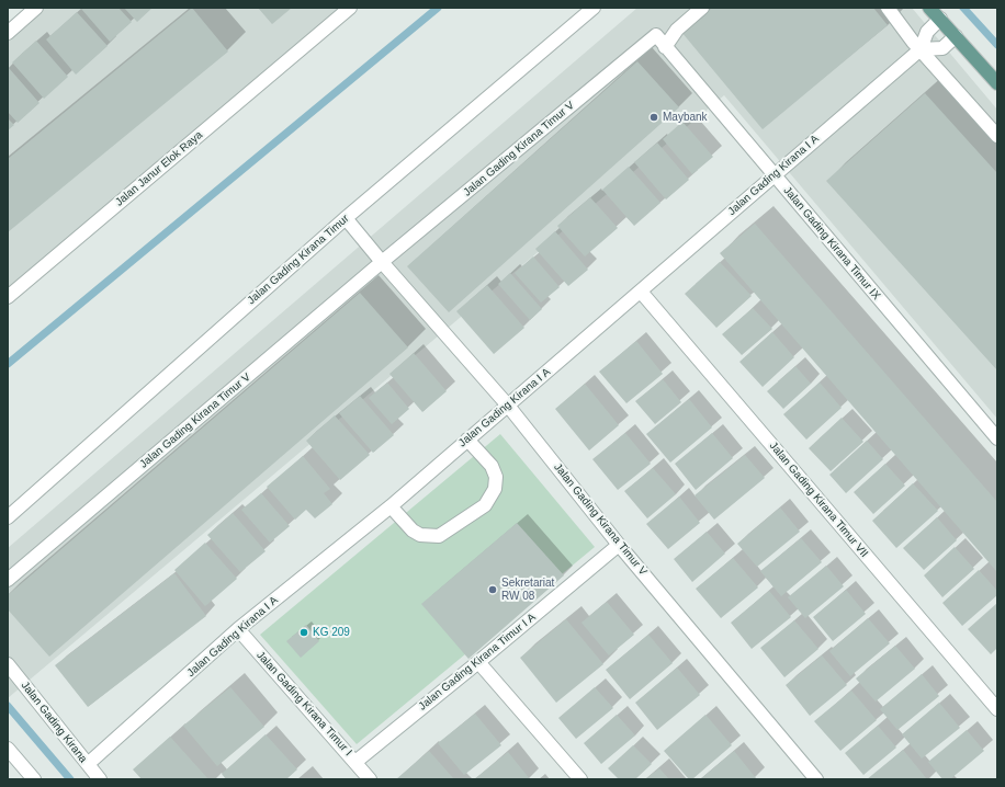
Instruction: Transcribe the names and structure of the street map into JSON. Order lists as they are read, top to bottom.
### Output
{
  "streets": {
    "street": [
      "Jalan Gading Kirana Timur V",
      "Jalan Janur Elok Raya",
      "Jalan Gading Kirana I A",
      "Jalan Gading Kirana Timur IX",
      "Jalan Gading Kirana Timur",
      "Jalan Gading Kirana Timur VII",
      "Jalan Gading Kirana Timur I A",
      "Jalan Gading Kirana Timur I",
      "Jalan Gading Kirana"
    ]
  },
  "crossings": [
    ["Jalan Gading Kirana Timur V", "Jalan Gading Kirana I A"],
    ["Jalan Gading Kirana Timur V", "Jalan Gading Kirana Timur IX"],
    ["Jalan Gading Kirana Timur V", "Jalan Gading Kirana Timur"],
    ["Jalan Gading Kirana Timur V", "Jalan Gading Kirana Timur I A"],
    ["Jalan Gading Kirana I A", "Jalan Gading Kirana Timur IX"],
    ["Jalan Gading Kirana I A", "Jalan Gading Kirana Timur VII"],
    ["Jalan Gading Kirana I A", "Jalan Gading Kirana Timur I"],
    ["Jalan Gading Kirana I A", "Jalan Gading Kirana"],
    ["Jalan Gading Kirana Timur I A", "Jalan Gading Kirana Timur I"]
  ],
  "places": ["Maybank", "Sekretariat RW 08", "KG 209"]
}
